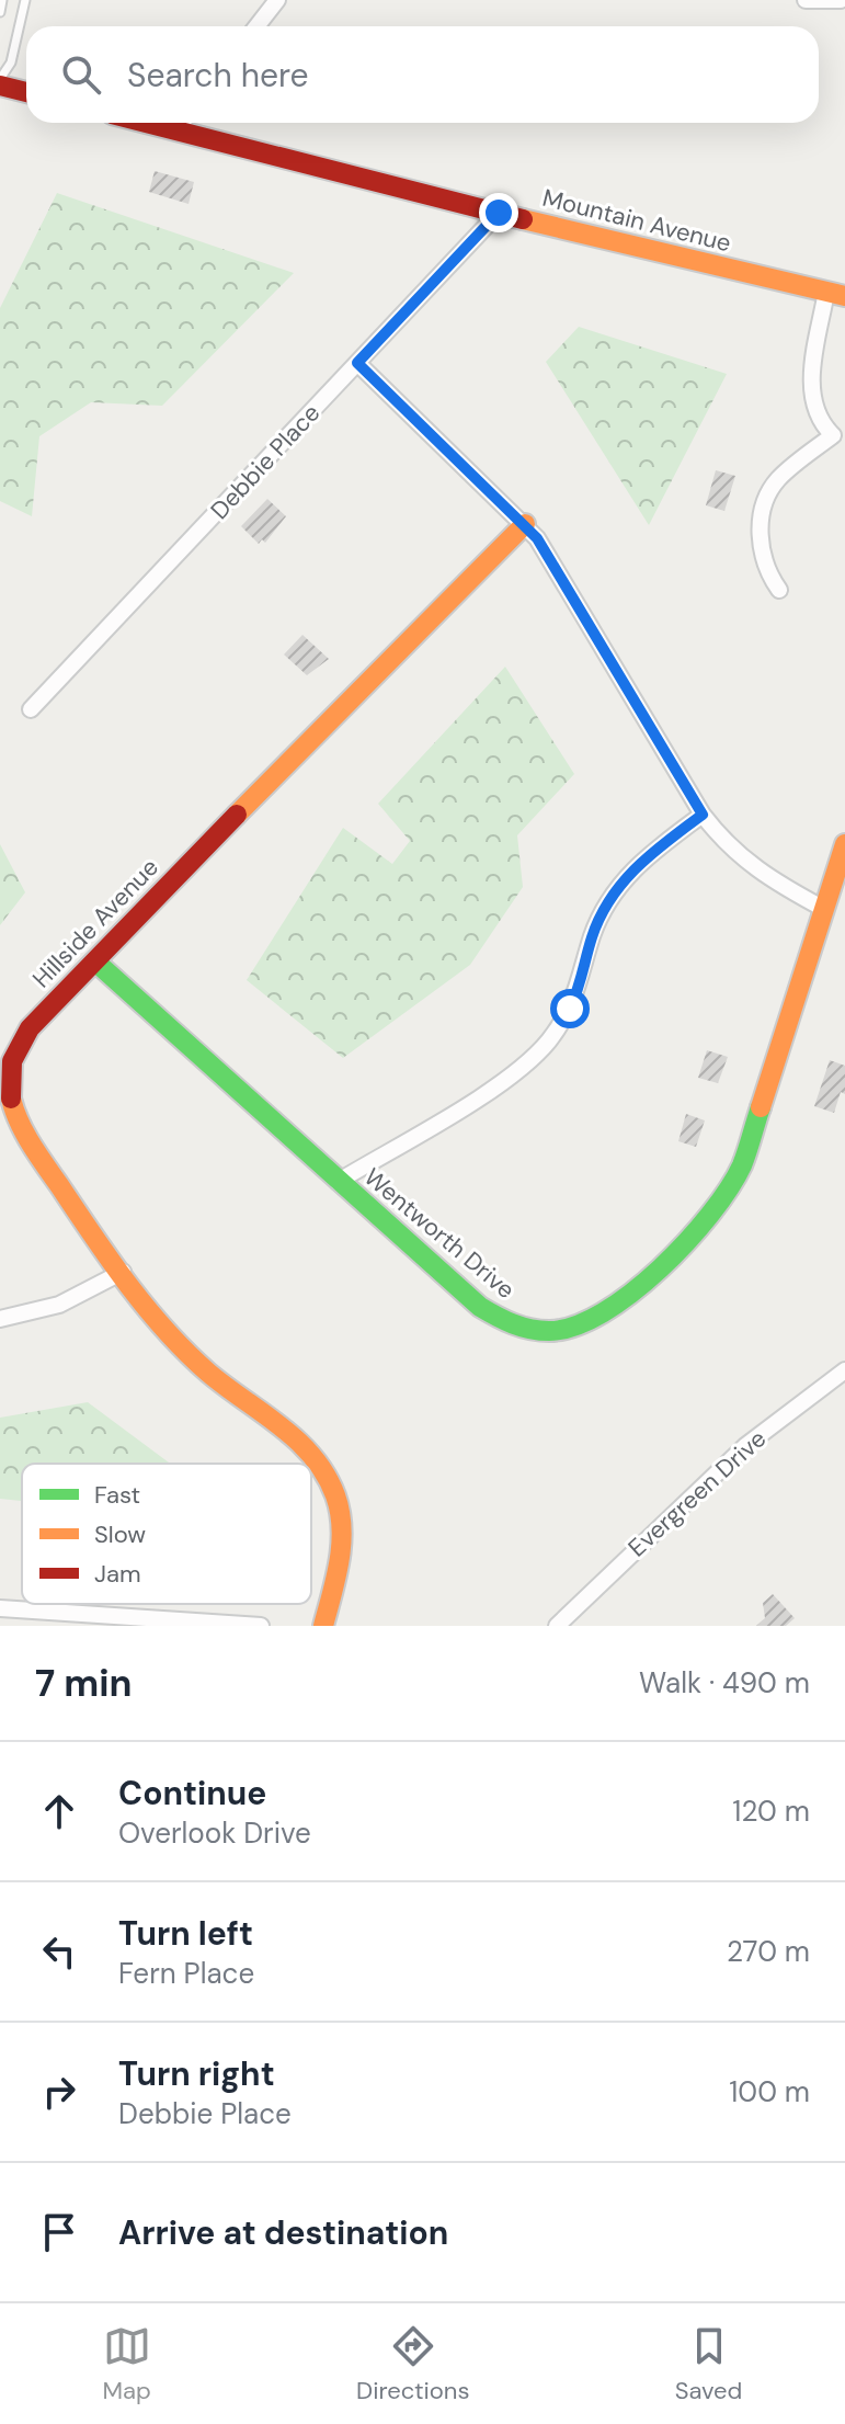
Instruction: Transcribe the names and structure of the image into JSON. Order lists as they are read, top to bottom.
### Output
{
  "streets": {
    "street": [
      "Mountain Avenue",
      "Debbie Place",
      "Hillside Avenue",
      "Wentworth Drive",
      "Evergreen Drive"
    ]
  },
  "crossings": [
    ["Mountain Avenue", "Debbie Place"],
    ["Hillside Avenue", "Wentworth Drive"]
  ],
  "legend": ["Fast", "Slow", "Jam"],
  "page": {
    "search": "Search here",
    "heading": ["7 min", "Walk · 490 m"],
    "list": [
      ["Continue", "Overlook Drive", "120 m"],
      ["Turn left", "Fern Place", "270 m"],
      ["Turn right", "Debbie Place", "100 m"],
      "Arrive at destination"
    ],
    "nav": ["Map", "Directions", "Saved"]
  }
}
